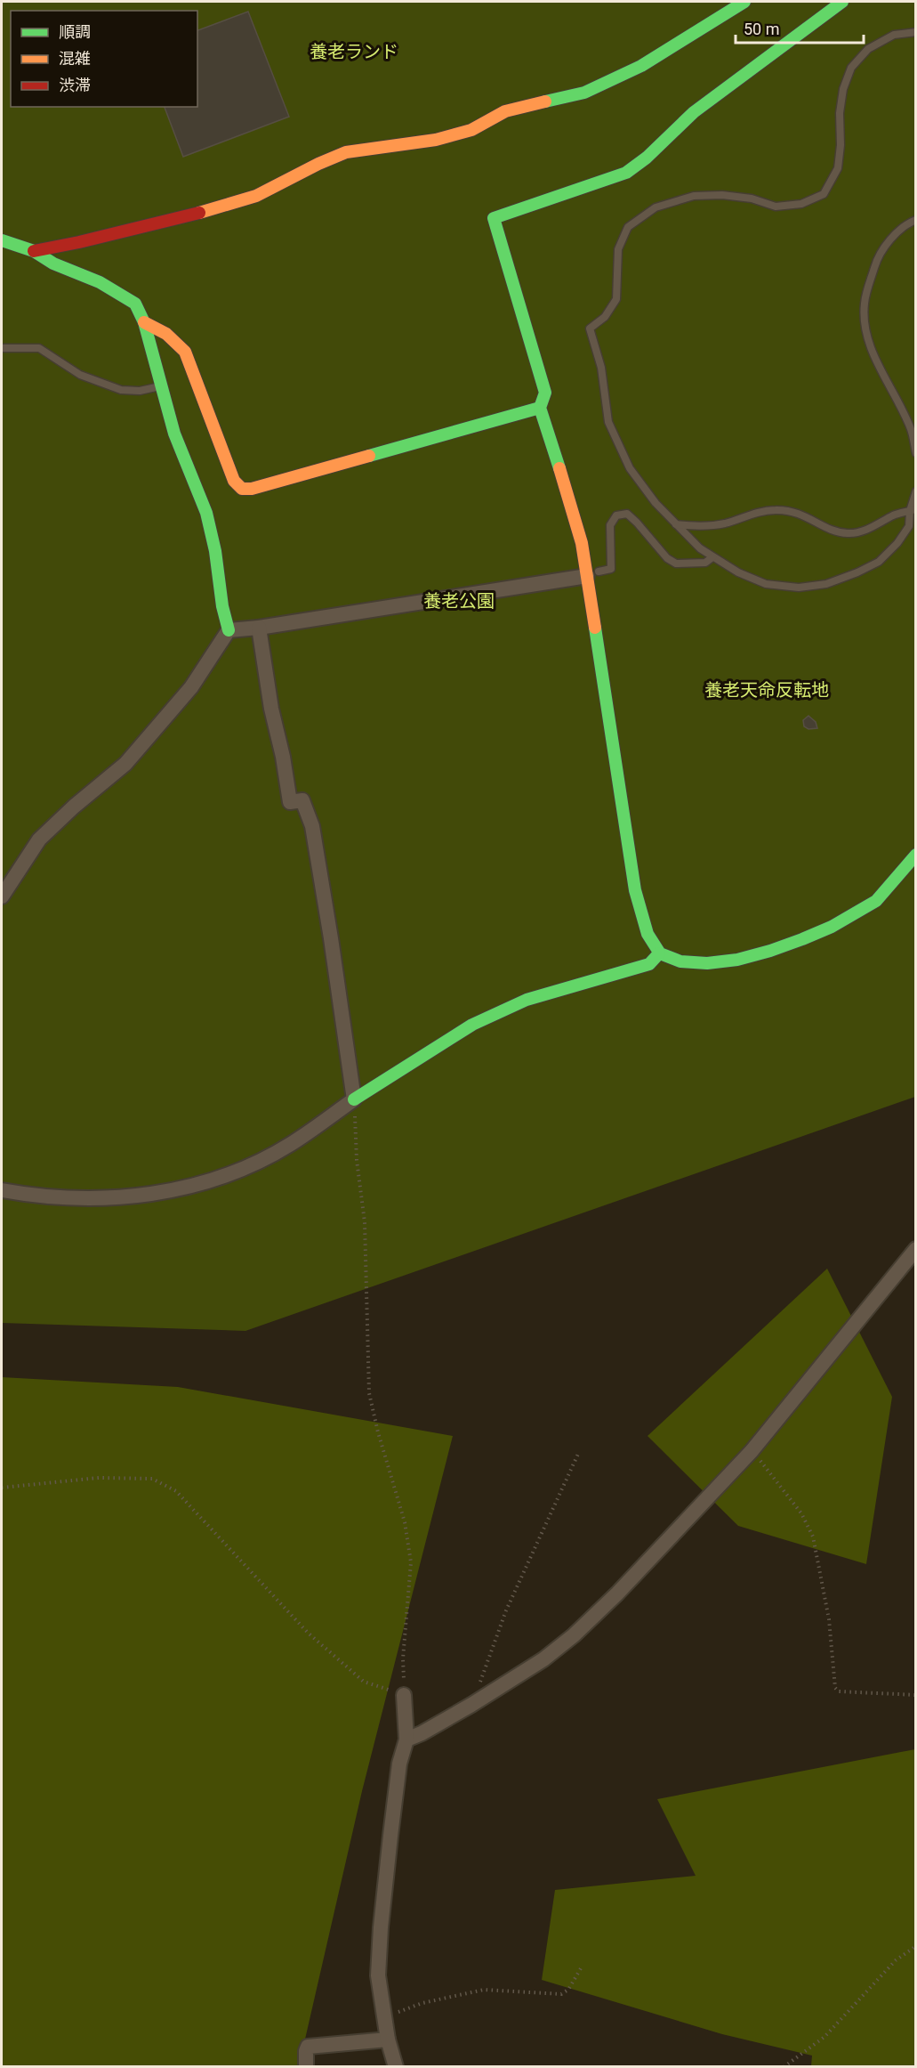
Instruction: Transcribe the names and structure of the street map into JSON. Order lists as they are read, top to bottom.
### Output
{
  "parks": ["養老ランド", "養老公園", "養老天命反転地"],
  "legend": ["順調", "混雑", "渋滞"],
  "scale_bar": "50 m"
}
